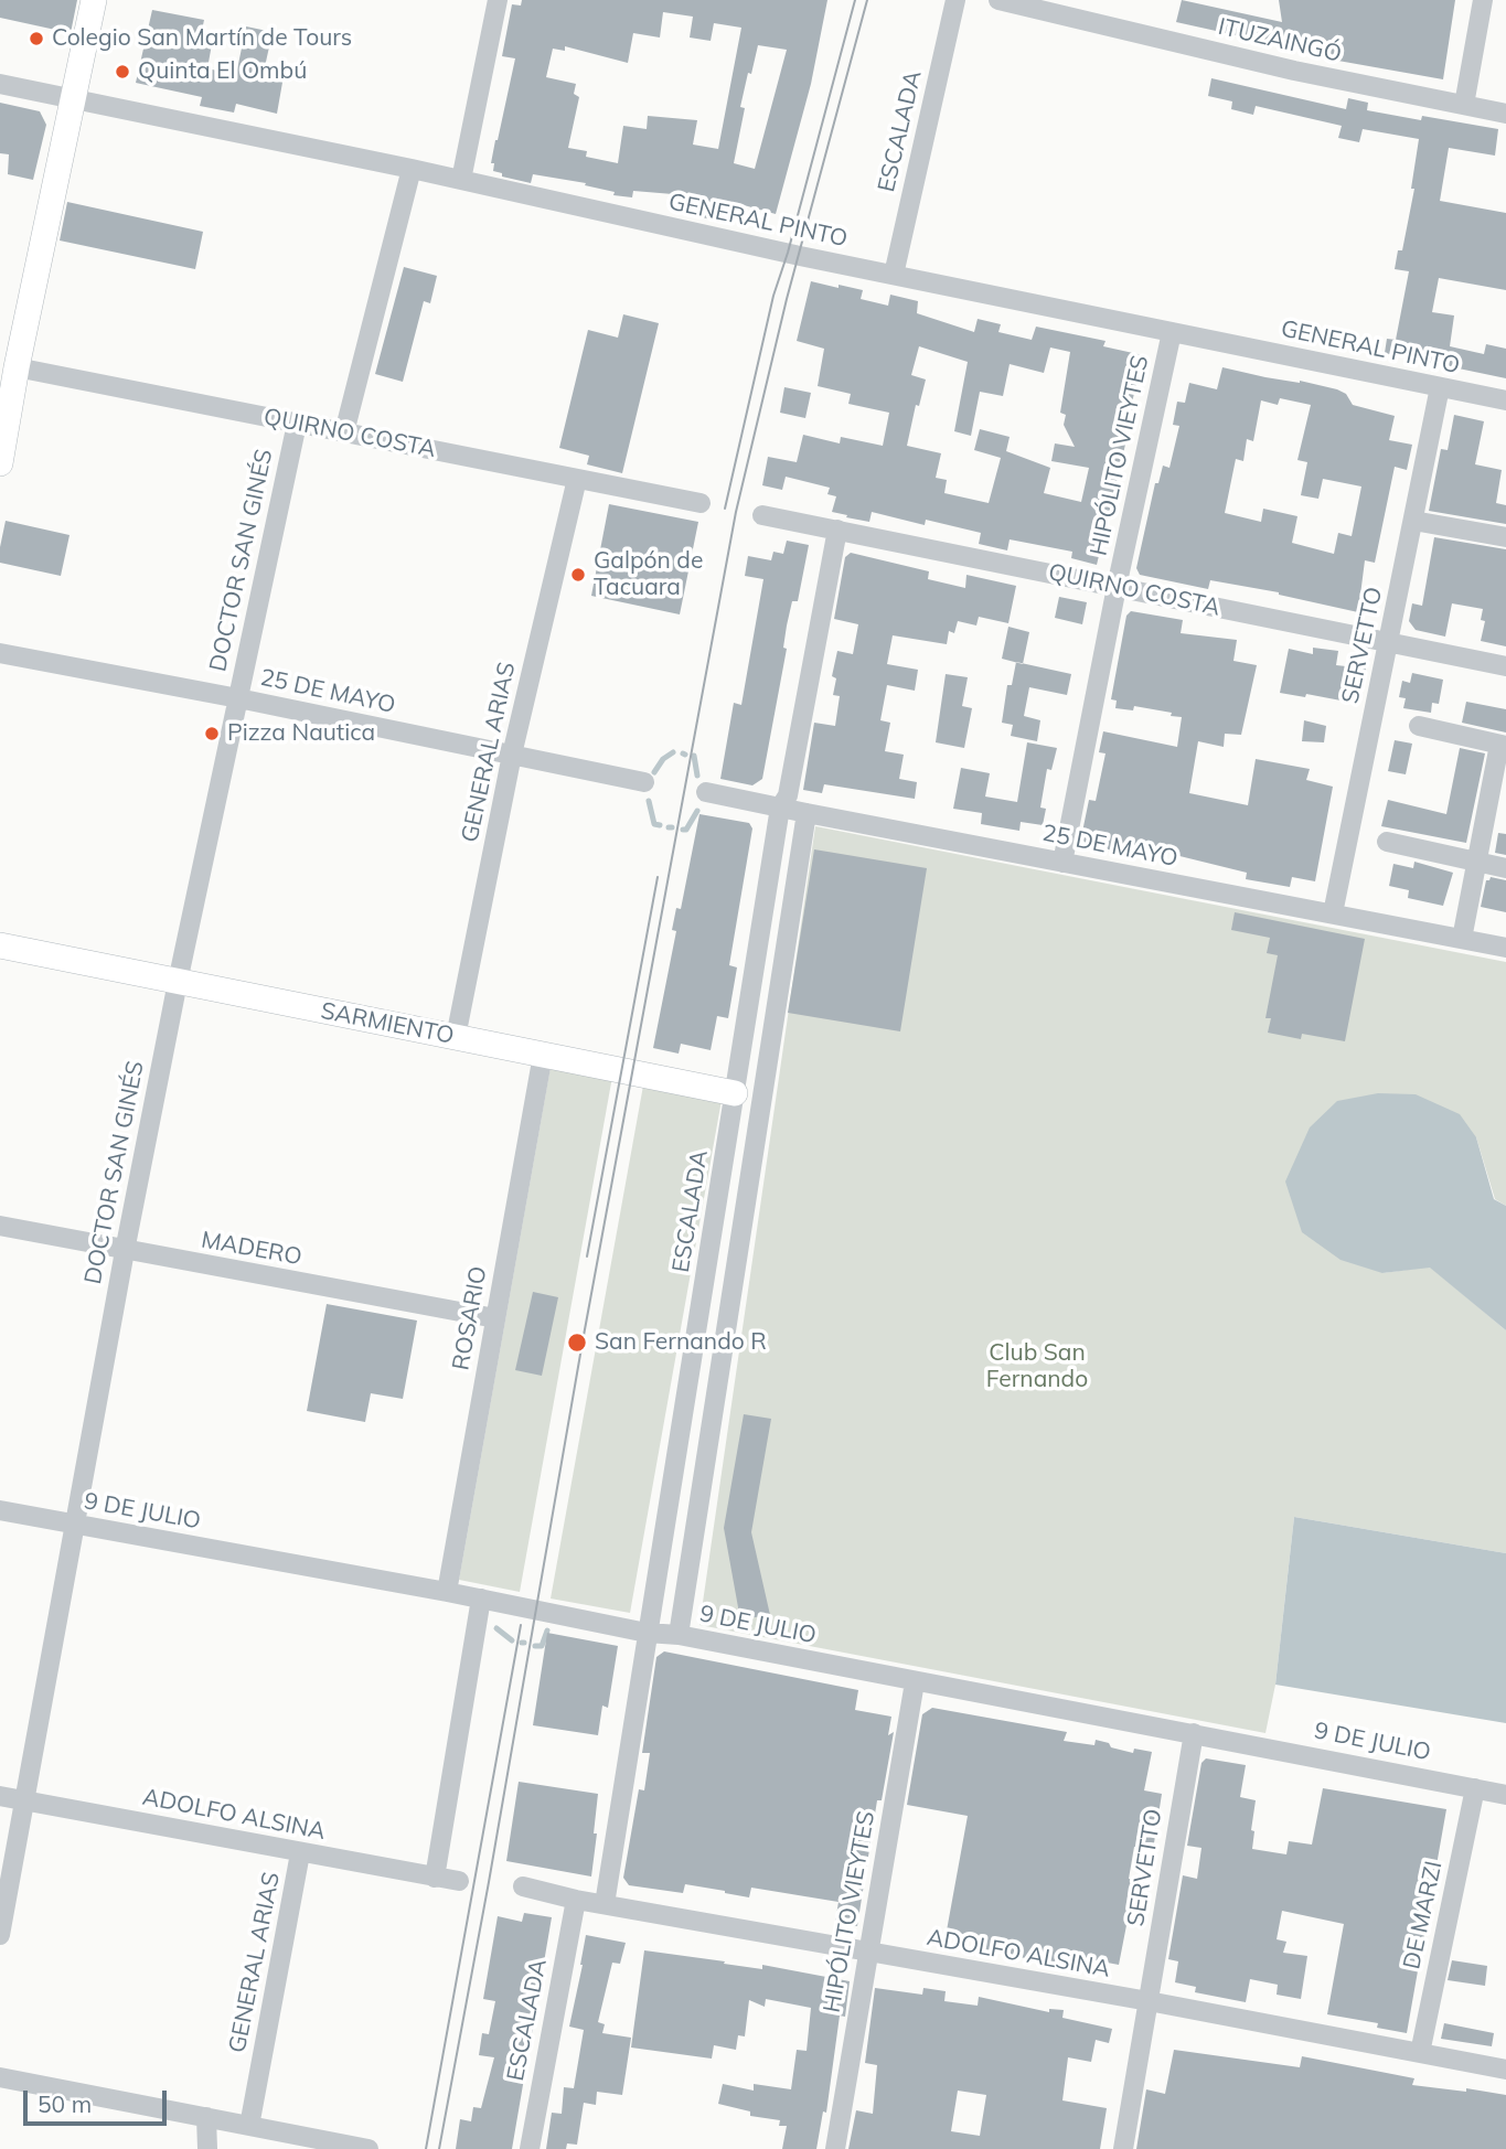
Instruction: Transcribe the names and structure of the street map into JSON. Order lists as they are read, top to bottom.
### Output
{
  "streets": {
    "street": [
      "ITUZAINGÓ",
      "ESCALADA",
      "GENERAL PINTO",
      "QUIRNO COSTA",
      "HIPÓLITO VIEYTES",
      "DOCTOR SAN GINÉS",
      "SERVETTO",
      "25 DE MAYO",
      "GENERAL ARIAS",
      "SARMIENTO",
      "MADERO",
      "ROSARIO",
      "9 DE JULIO",
      "ADOLFO ALSINA",
      "DE MARZI"
    ]
  },
  "crossings": [
    ["ESCALADA", "GENERAL PINTO"],
    ["ESCALADA", "QUIRNO COSTA"],
    ["ESCALADA", "25 DE MAYO"],
    ["ESCALADA", "SARMIENTO"],
    ["ESCALADA", "9 DE JULIO"],
    ["ESCALADA", "ADOLFO ALSINA"],
    ["GENERAL PINTO", "HIPÓLITO VIEYTES"],
    ["GENERAL PINTO", "SERVETTO"],
    ["QUIRNO COSTA", "HIPÓLITO VIEYTES"],
    ["QUIRNO COSTA", "DOCTOR SAN GINÉS"],
    ["QUIRNO COSTA", "SERVETTO"],
    ["QUIRNO COSTA", "GENERAL ARIAS"],
    ["HIPÓLITO VIEYTES", "25 DE MAYO"],
    ["HIPÓLITO VIEYTES", "9 DE JULIO"],
    ["HIPÓLITO VIEYTES", "ADOLFO ALSINA"],
    ["DOCTOR SAN GINÉS", "25 DE MAYO"],
    ["DOCTOR SAN GINÉS", "SARMIENTO"],
    ["DOCTOR SAN GINÉS", "MADERO"],
    ["DOCTOR SAN GINÉS", "9 DE JULIO"],
    ["DOCTOR SAN GINÉS", "ADOLFO ALSINA"],
    ["SERVETTO", "25 DE MAYO"],
    ["SERVETTO", "9 DE JULIO"],
    ["SERVETTO", "ADOLFO ALSINA"],
    ["25 DE MAYO", "GENERAL ARIAS"],
    ["GENERAL ARIAS", "SARMIENTO"],
    ["GENERAL ARIAS", "ADOLFO ALSINA"],
    ["SARMIENTO", "ROSARIO"],
    ["MADERO", "ROSARIO"],
    ["ROSARIO", "9 DE JULIO"],
    ["9 DE JULIO", "DE MARZI"],
    ["ADOLFO ALSINA", "DE MARZI"]
  ],
  "parks": ["Club San Fernando"],
  "places": [
    "Colegio San Martín de Tours",
    "Quinta El Ombú",
    "Galpón de Tacuara",
    "Pizza Nautica",
    "San Fernando R"
  ],
  "scale_bar": "50 m"
}
